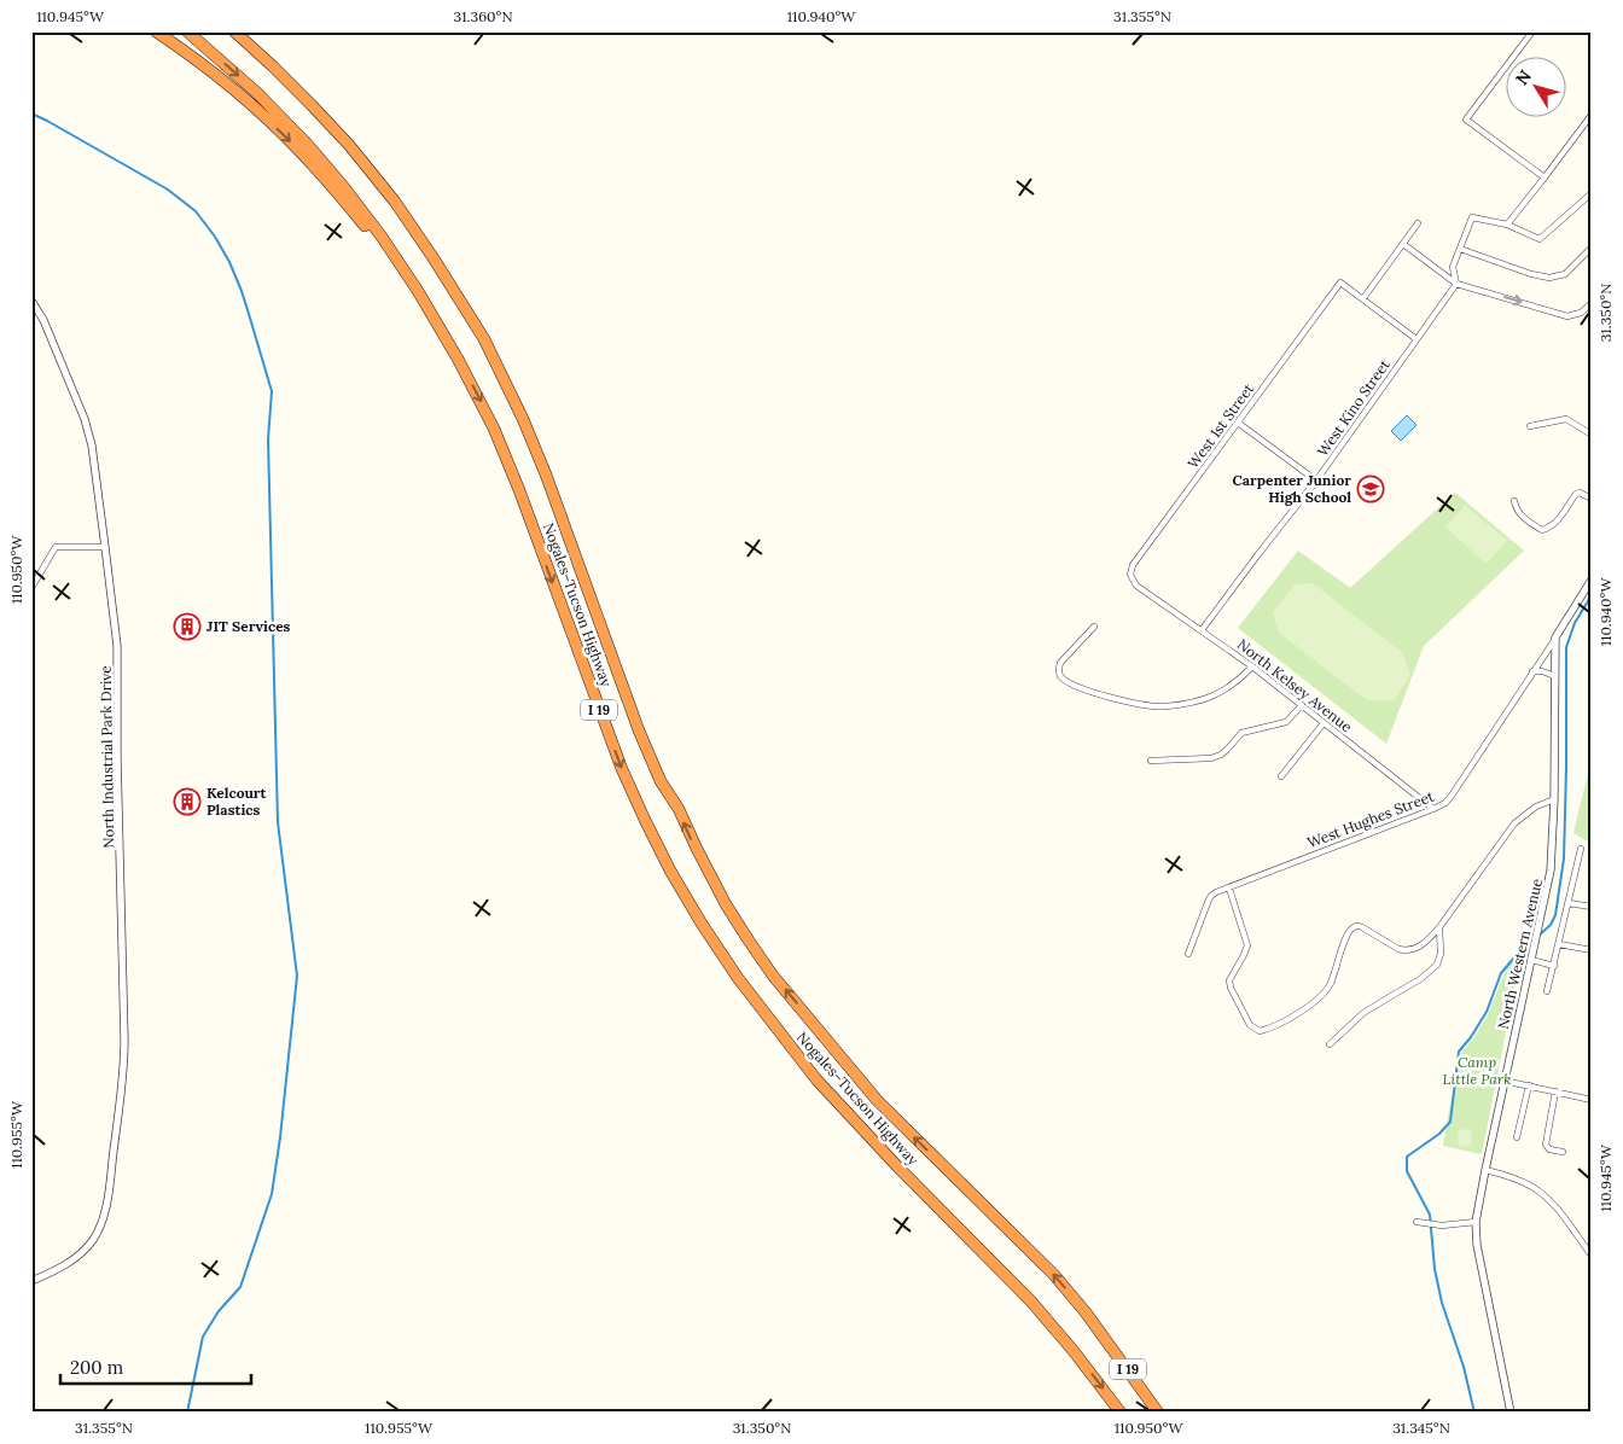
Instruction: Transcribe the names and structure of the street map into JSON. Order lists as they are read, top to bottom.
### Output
{
  "streets": {
    "highway": ["Nogales–Tucson Highway", "I 19"],
    "street": [
      "West Kino Street",
      "West 1st Street",
      "North Kelsey Avenue",
      "North Industrial Park Drive",
      "West Hughes Street",
      "North Western Avenue"
    ]
  },
  "crossings": [
    ["West Kino Street", "North Kelsey Avenue"],
    ["West 1st Street", "North Kelsey Avenue"],
    ["North Kelsey Avenue", "West Hughes Street"],
    ["West Hughes Street", "North Western Avenue"]
  ],
  "parks": ["Camp Little Park"],
  "places": {
    "school or university": ["Carpenter Junior High School"],
    "building": ["JIT Services", "Kelcourt Plastics"]
  },
  "scale_bar": "200 m",
  "north": "top left",
  "coordinates": [
    "110.945°W",
    "31.360°N",
    "110.940°W",
    "31.355°N",
    "31.350°N",
    "110.950°W",
    "110.955°W",
    "31.345°N"
  ]
}
